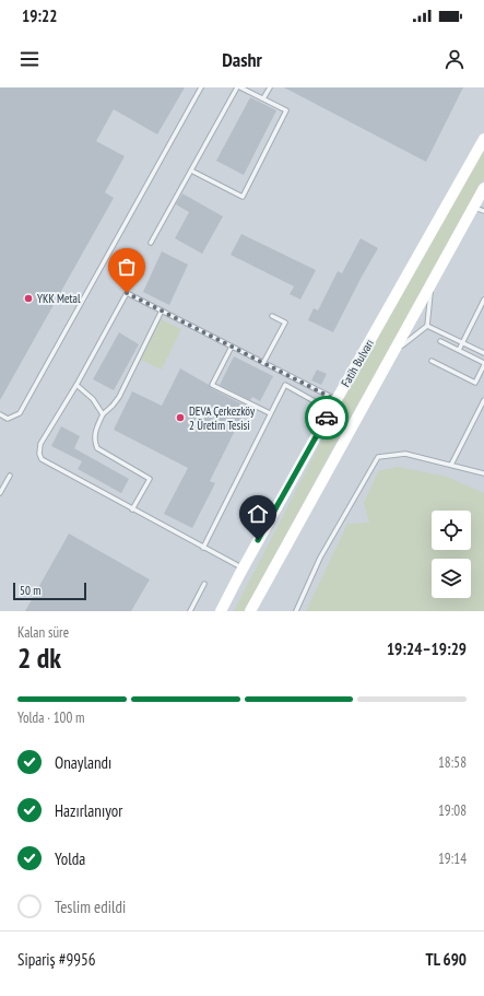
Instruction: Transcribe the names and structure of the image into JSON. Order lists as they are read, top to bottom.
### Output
{
  "streets": {
    "main road": ["Fatih Bulvarı"]
  },
  "places": ["YKK Metal", "DEVA Çerkezköy 2 Üretim Tesisi"],
  "scale_bar": "50 m",
  "page": {
    "status": "19:22",
    "header": "Dashr",
    "scale": "50 m",
    "heading": ["2 dk", "Kalan süre", "19:24–19:29"],
    "panel": ["Sipariş #9956", "TL 690"],
    "bar": "Yolda · 100 m",
    "list": [
      ["Onaylandı", "18:58"],
      ["Hazırlanıyor", "19:08"],
      ["Yolda", "19:14"],
      "Teslim edildi"
    ]
  }
}
